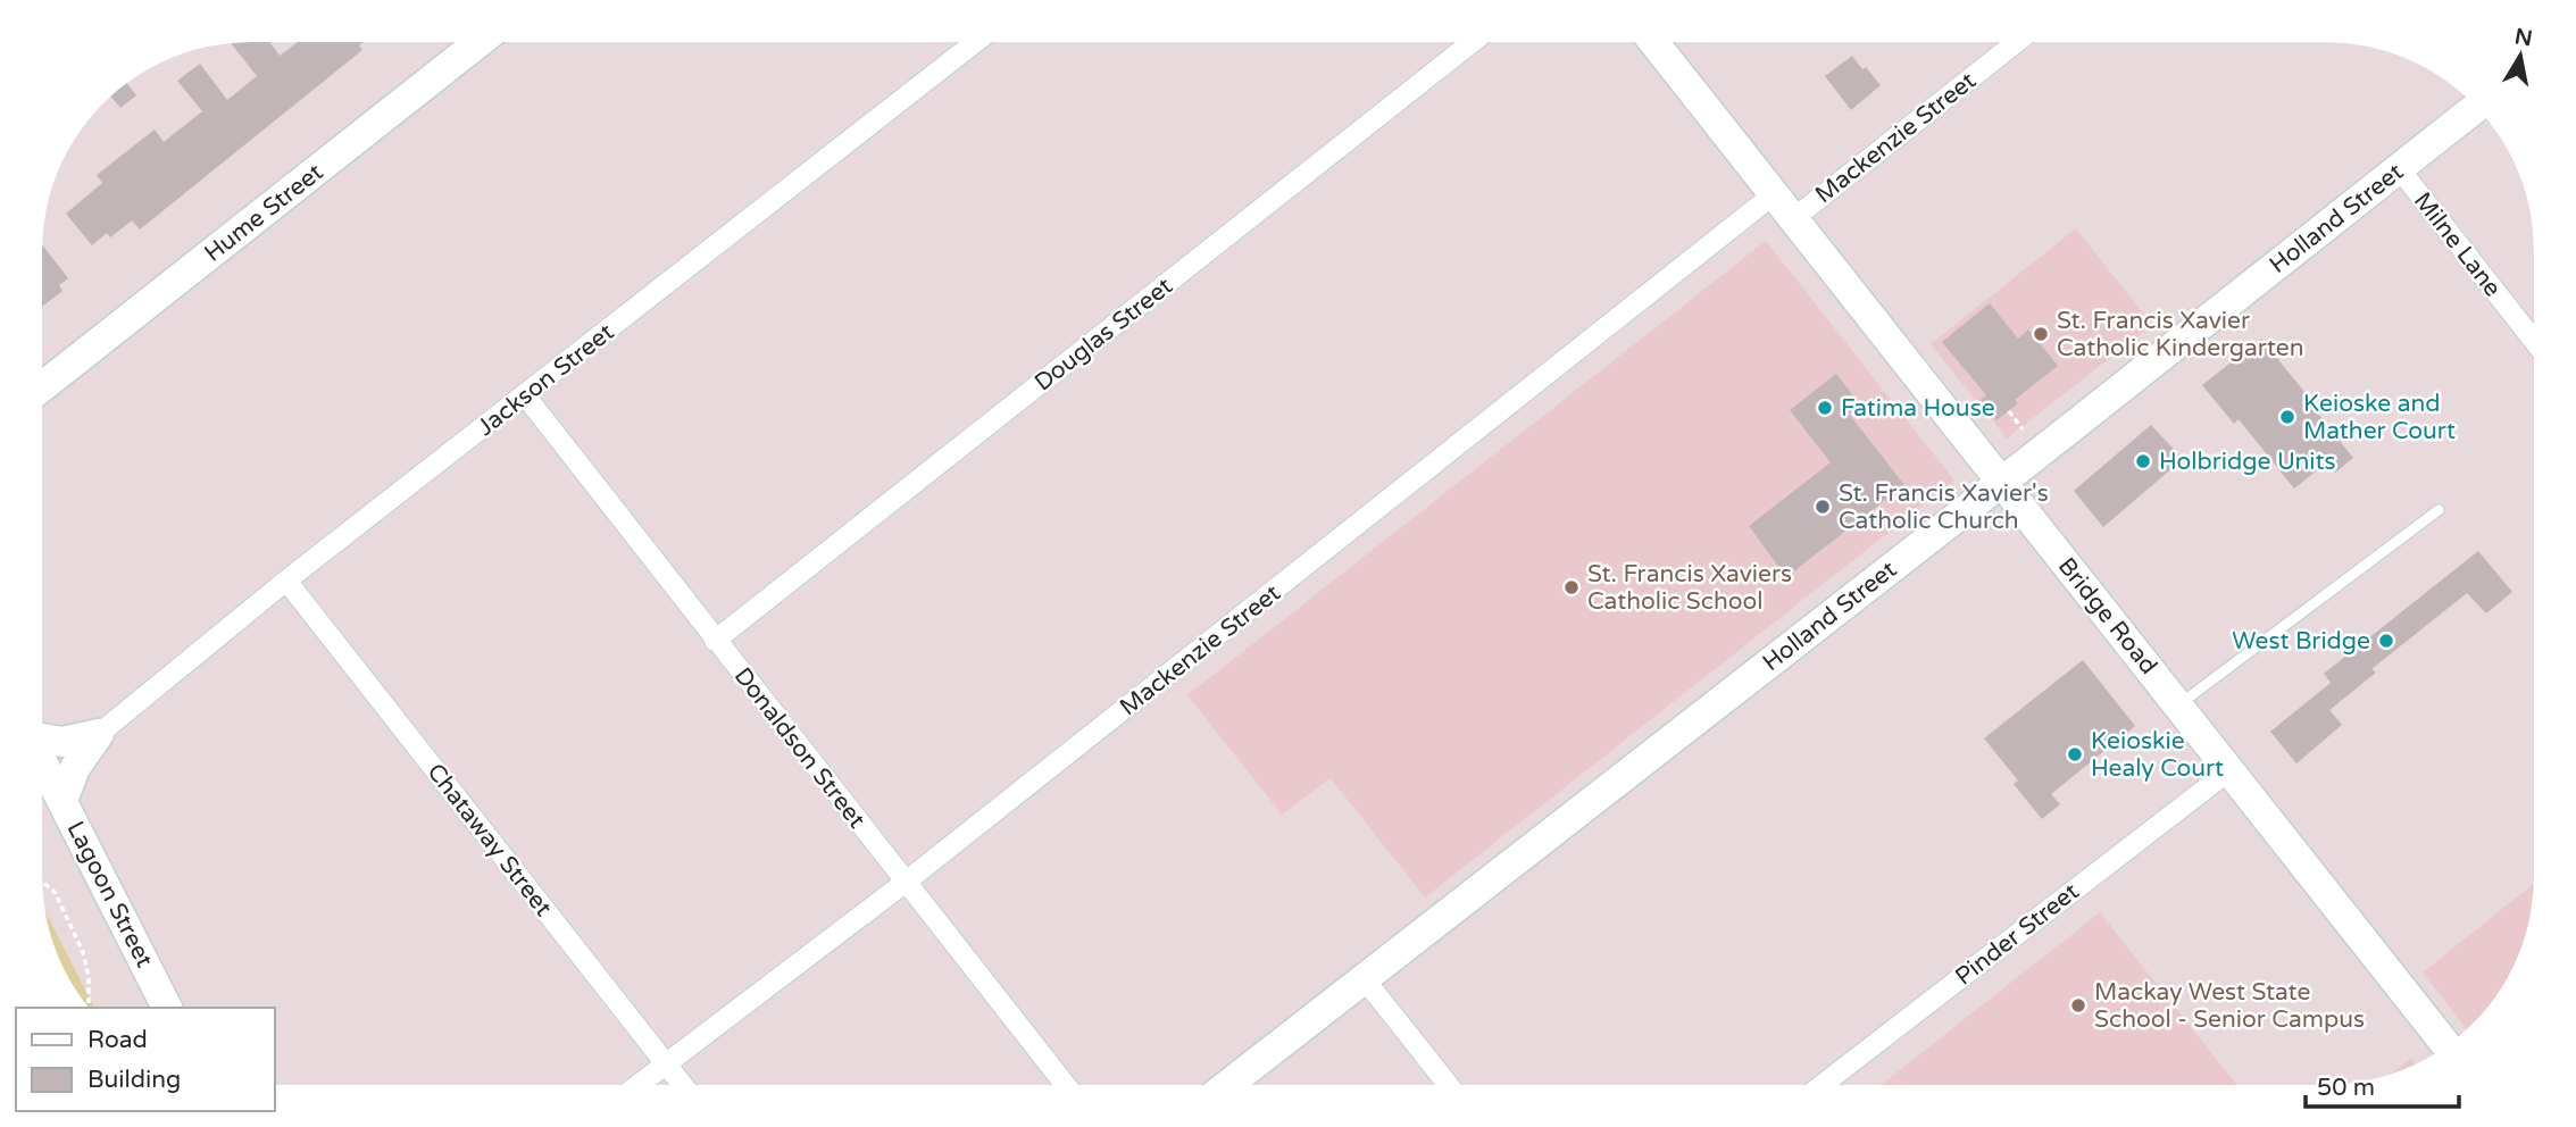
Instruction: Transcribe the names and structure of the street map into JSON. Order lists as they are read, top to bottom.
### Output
{
  "streets": {
    "street": [
      "Mackenzie Street",
      "Hume Street",
      "Holland Street",
      "Milne Lane",
      "Douglas Street",
      "Jackson Street",
      "Bridge Road",
      "Donaldson Street",
      "Chataway Street",
      "Lagoon Street",
      "Pinder Street"
    ]
  },
  "crossings": [
    ["Mackenzie Street", "Bridge Road"],
    ["Mackenzie Street", "Donaldson Street"],
    ["Mackenzie Street", "Chataway Street"],
    ["Holland Street", "Milne Lane"],
    ["Holland Street", "Bridge Road"],
    ["Douglas Street", "Donaldson Street"],
    ["Jackson Street", "Donaldson Street"],
    ["Jackson Street", "Chataway Street"],
    ["Bridge Road", "Pinder Street"]
  ],
  "places": [
    "St. Francis Xavier Catholic Kindergarten",
    "Fatima House",
    "Keioske and Mather Court",
    "Holbridge Units",
    "St. Francis Xavier's Catholic Church",
    "St. Francis Xaviers Catholic School",
    "West Bridge",
    "Keioskie Healy Court",
    "Mackay West State School - Senior Campus"
  ],
  "legend": ["Road", "Building"],
  "scale_bar": "50 m",
  "north": "top"
}
